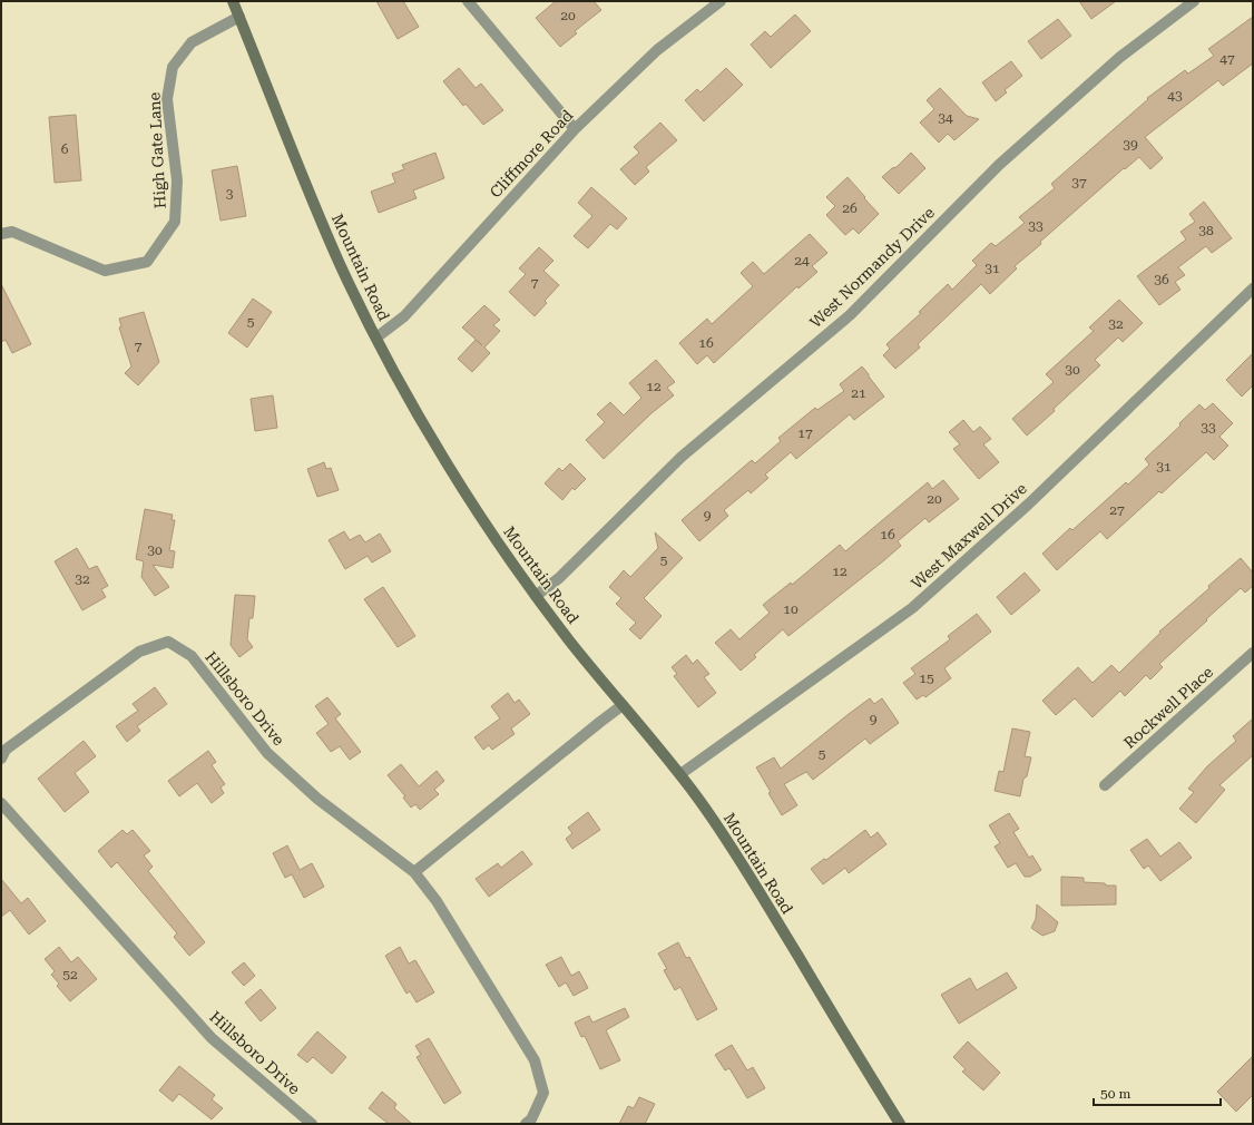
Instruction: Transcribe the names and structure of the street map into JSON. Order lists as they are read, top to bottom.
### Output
{
  "streets": {
    "main road": ["Mountain Road"],
    "street": [
      "High Gate Lane",
      "Cliffmore Road",
      "West Normandy Drive",
      "West Maxwell Drive",
      "Hillsboro Drive",
      "Rockwell Place"
    ]
  },
  "crossings": [
    ["High Gate Lane", "Mountain Road"],
    ["Cliffmore Road", "Mountain Road"],
    ["Mountain Road", "West Normandy Drive"],
    ["Mountain Road", "West Maxwell Drive"]
  ],
  "house_numbers": [
    "20",
    "47",
    "43",
    "34",
    "39",
    "6",
    "37",
    "3",
    "26",
    "33",
    "38",
    "24",
    "31",
    "36",
    "7",
    "5",
    "32",
    "16",
    "7",
    "30",
    "12",
    "21",
    "33",
    "17",
    "31",
    "20",
    "27",
    "9",
    "16",
    "30",
    "5",
    "12",
    "32",
    "10",
    "15",
    "9",
    "5",
    "52"
  ],
  "scale_bar": "50 m"
}
